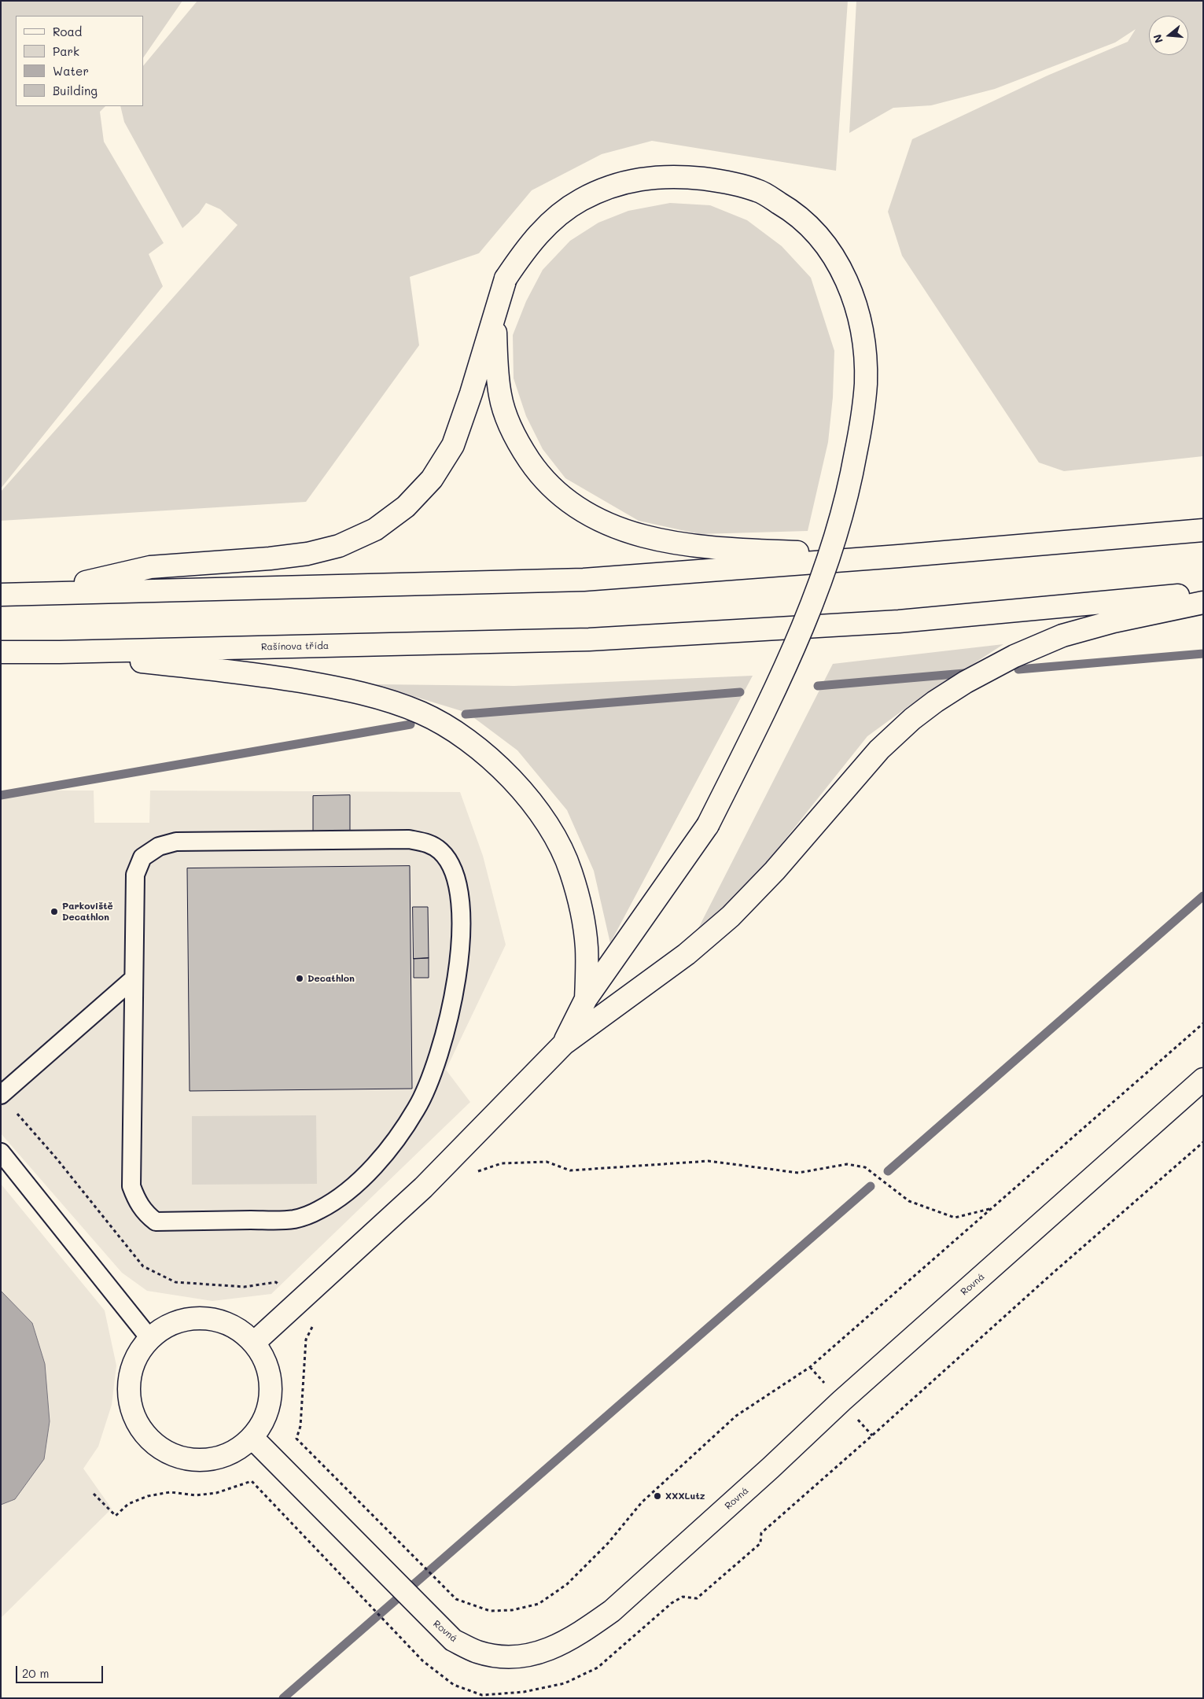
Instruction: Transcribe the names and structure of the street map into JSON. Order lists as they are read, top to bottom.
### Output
{
  "streets": {
    "main road": ["Rašínova třída", "Rovná"]
  },
  "places": ["Parkoviště Decathlon", "Decathlon", "XXXLutz"],
  "legend": [
    "Road",
    "Park",
    "Water",
    "Building"
  ],
  "scale_bar": "20 m",
  "north": "left"
}
